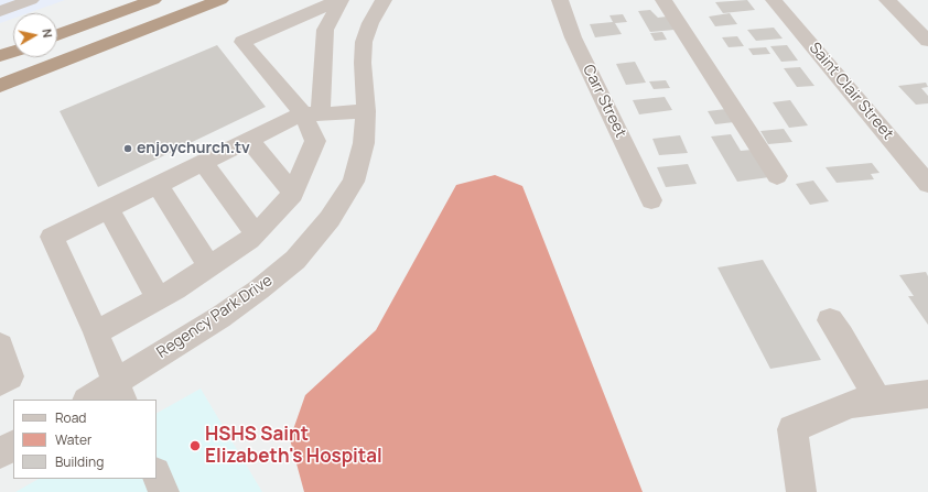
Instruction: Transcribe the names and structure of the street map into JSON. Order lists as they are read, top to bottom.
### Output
{
  "streets": {
    "street": ["Saint Clair Street", "Carr Street", "Regency Park Drive"]
  },
  "places": ["enjoychurch.tv", "HSHS Saint Elizabeth's Hospital"],
  "legend": ["Road", "Water", "Building"],
  "north": "right"
}
